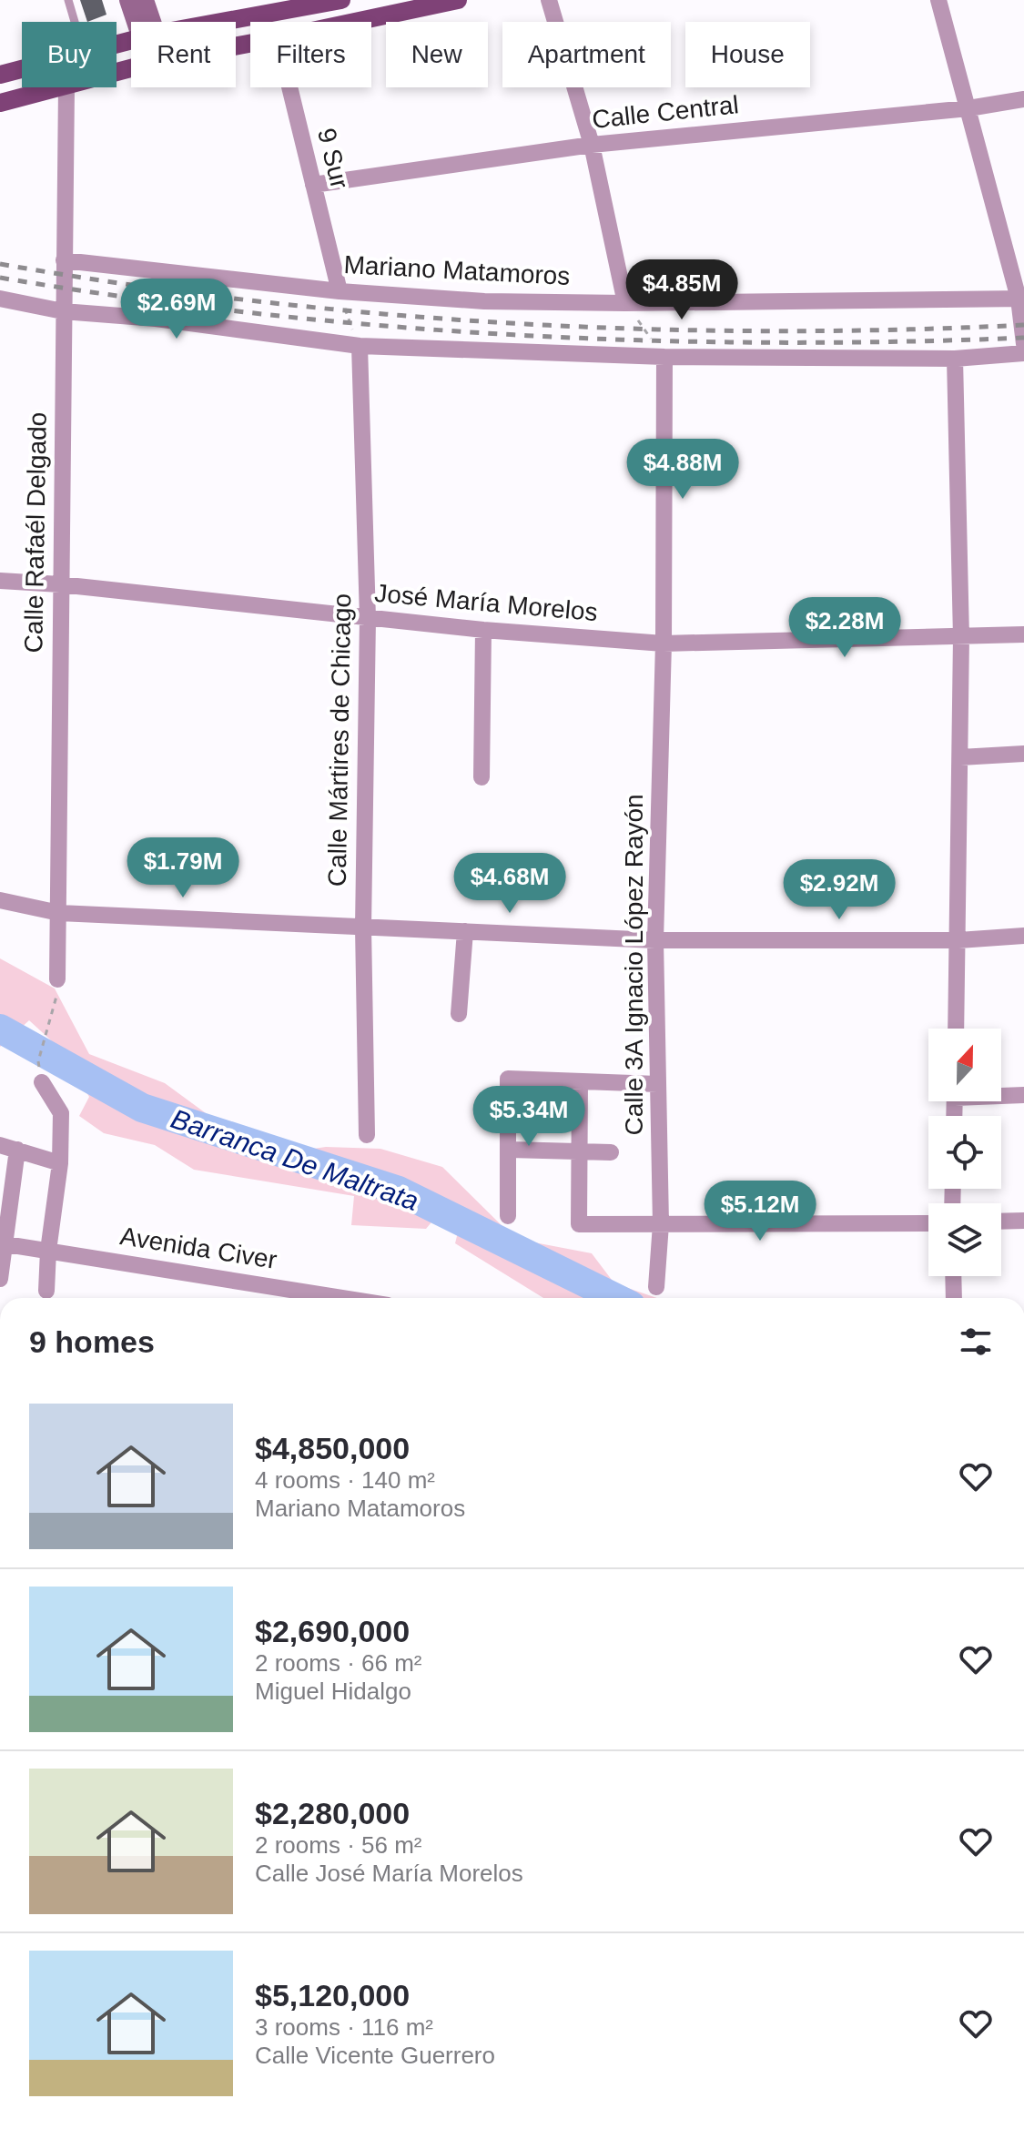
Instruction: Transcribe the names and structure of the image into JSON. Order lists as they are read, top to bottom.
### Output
{
  "streets": {
    "street": [
      "Calle Central",
      "9 Sur",
      "Mariano Matamoros",
      "Calle Rafaél Delgado",
      "José María Morelos",
      "Calle Mártires de Chicago",
      "Calle 3A Ignacio López Rayón",
      "Avenida Civer"
    ]
  },
  "crossings": [
    ["Calle Central", "9 Sur"],
    ["9 Sur", "Mariano Matamoros"],
    ["Mariano Matamoros", "Calle Rafaél Delgado"],
    ["Calle Rafaél Delgado", "José María Morelos"],
    ["José María Morelos", "Calle Mártires de Chicago"],
    ["José María Morelos", "Calle 3A Ignacio López Rayón"]
  ],
  "water": ["Barranca De Maltrata"],
  "north": "top",
  "page": {
    "chip": [
      "Buy",
      "Rent",
      "Filters",
      "New",
      "Apartment",
      "House"
    ],
    "price": [
      "$4.85M",
      "$2.69M",
      "$4.88M",
      "$2.28M",
      "$1.79M",
      "$4.68M",
      "$2.92M",
      "$5.34M",
      "$5.12M"
    ],
    "heading": "9 homes",
    "list": [
      {
        "name": "$4,850,000",
        "note": "4 rooms · 140 m² · Mariano Matamoros"
      },
      {
        "name": "$2,690,000",
        "note": "2 rooms · 66 m² · Miguel Hidalgo"
      },
      {
        "name": "$2,280,000",
        "note": "2 rooms · 56 m² · Calle José María Morelos"
      },
      {
        "name": "$5,120,000",
        "note": "3 rooms · 116 m² · Calle Vicente Guerrero"
      }
    ]
  }
}
